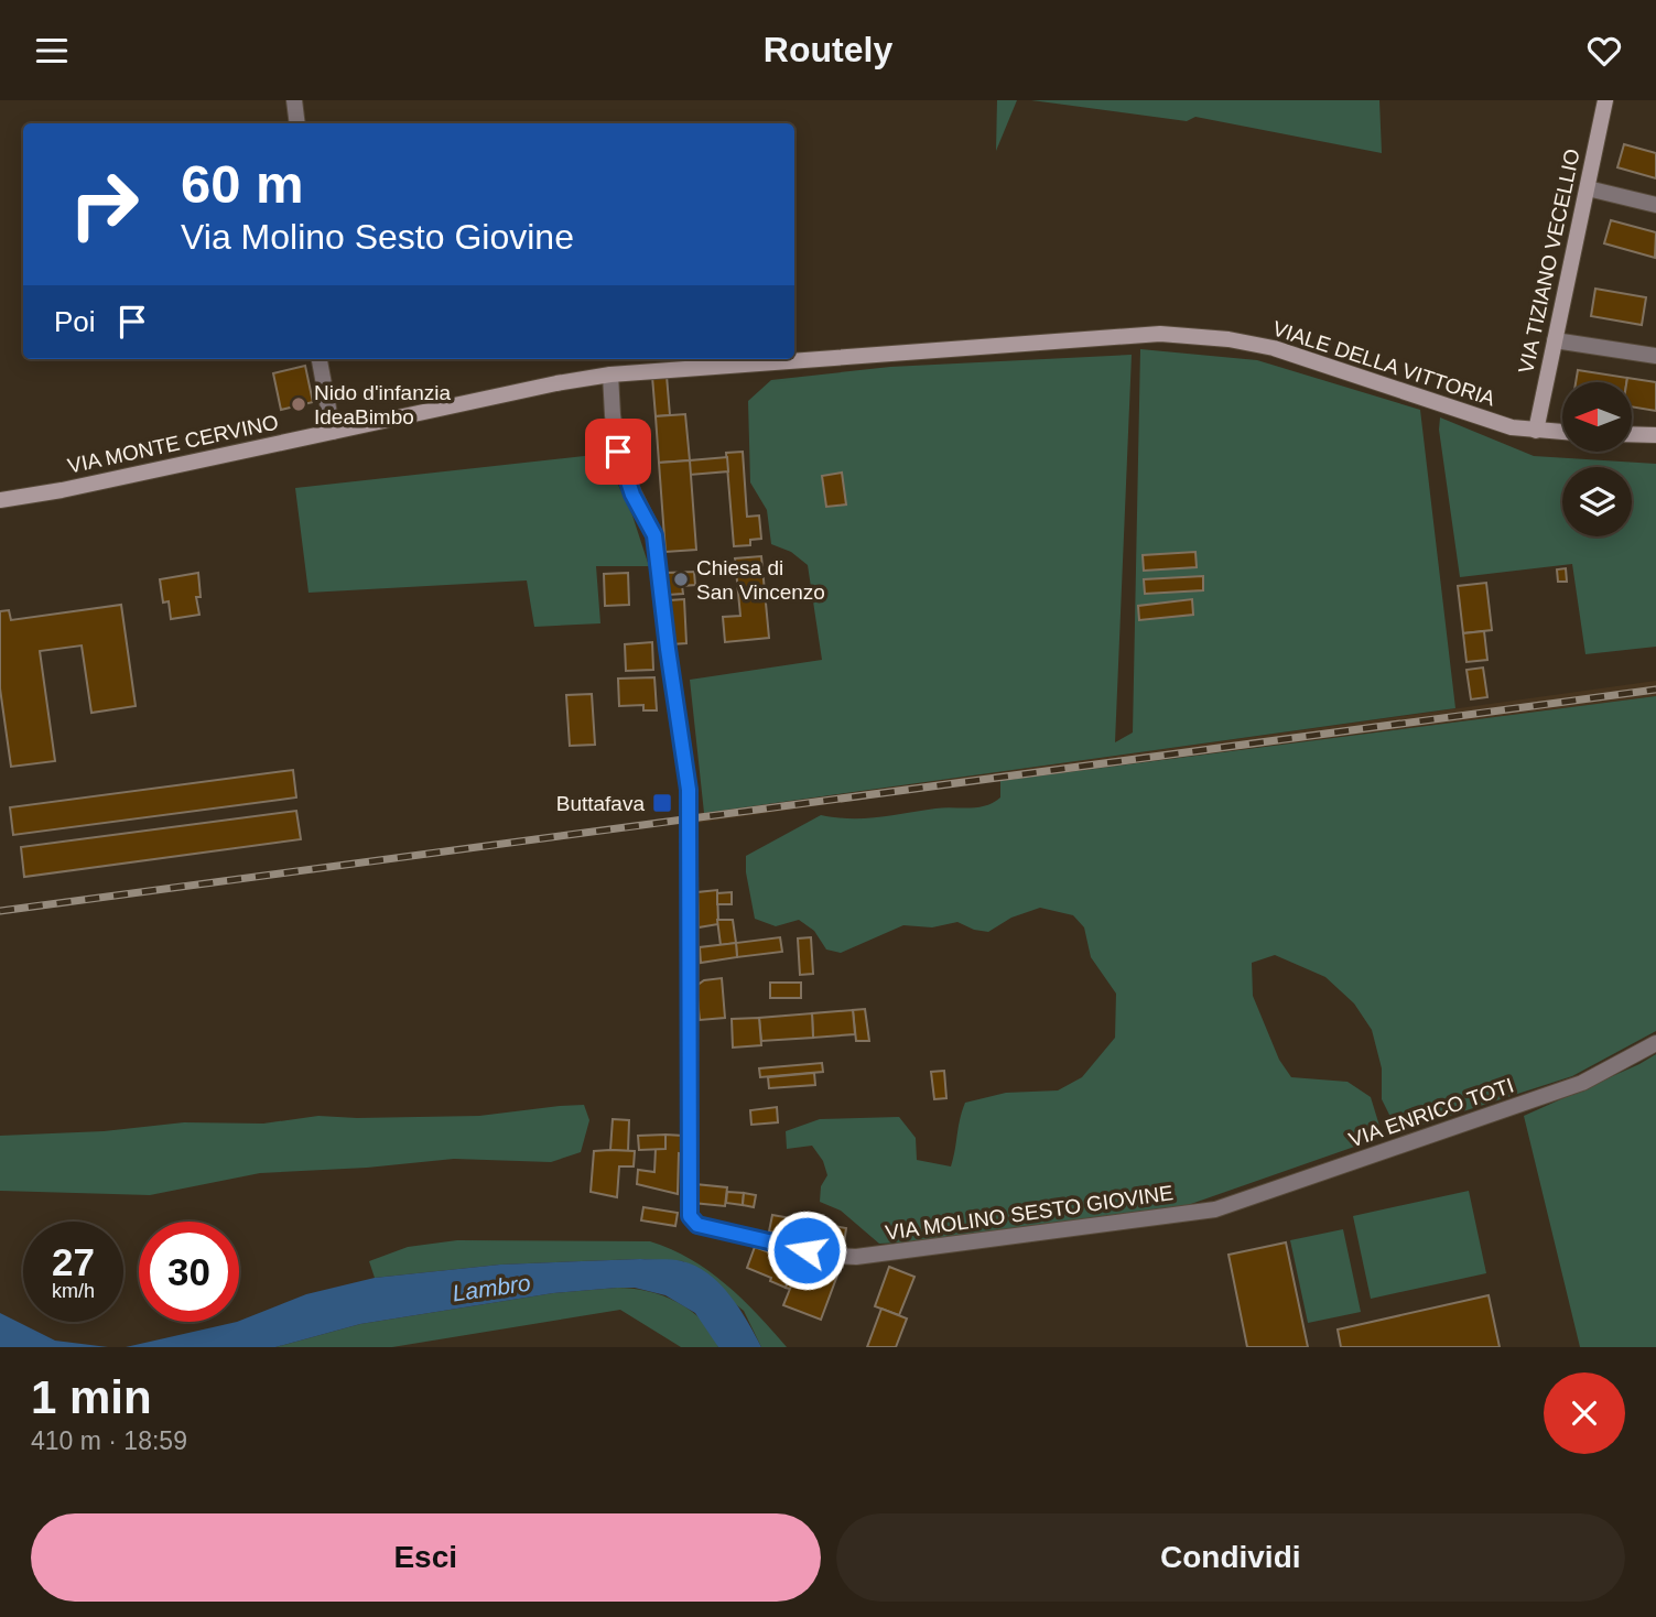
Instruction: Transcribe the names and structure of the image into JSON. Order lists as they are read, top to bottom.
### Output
{
  "streets": {
    "street": [
      "VIA TIZIANO VECELLIO",
      "VIALE DELLA VITTORIA",
      "VIA MONTE CERVINO",
      "VIA ENRICO TOTI",
      "VIA MOLINO SESTO GIOVINE"
    ]
  },
  "crossings": [
    ["VIA TIZIANO VECELLIO", "VIALE DELLA VITTORIA"],
    ["VIALE DELLA VITTORIA", "VIA MONTE CERVINO"],
    ["VIA MONTE CERVINO", "VIA MOLINO SESTO GIOVINE"],
    ["VIA ENRICO TOTI", "VIA MOLINO SESTO GIOVINE"]
  ],
  "water": ["Lambro"],
  "places": {
    "other": ["Nido d'infanzia IdeaBimbo", "Chiesa di San Vincenzo"],
    "transit": ["Buttafava"]
  },
  "north": "left",
  "page": {
    "header": "Routely",
    "turn": ["60 m", "Via Molino Sesto Giovine"],
    "then": "Poi",
    "speed": "27 km/h",
    "limit": "30",
    "heading": ["1 min", "410 m · 18:59"],
    "buttons": ["Esci", "Condividi"]
  }
}
